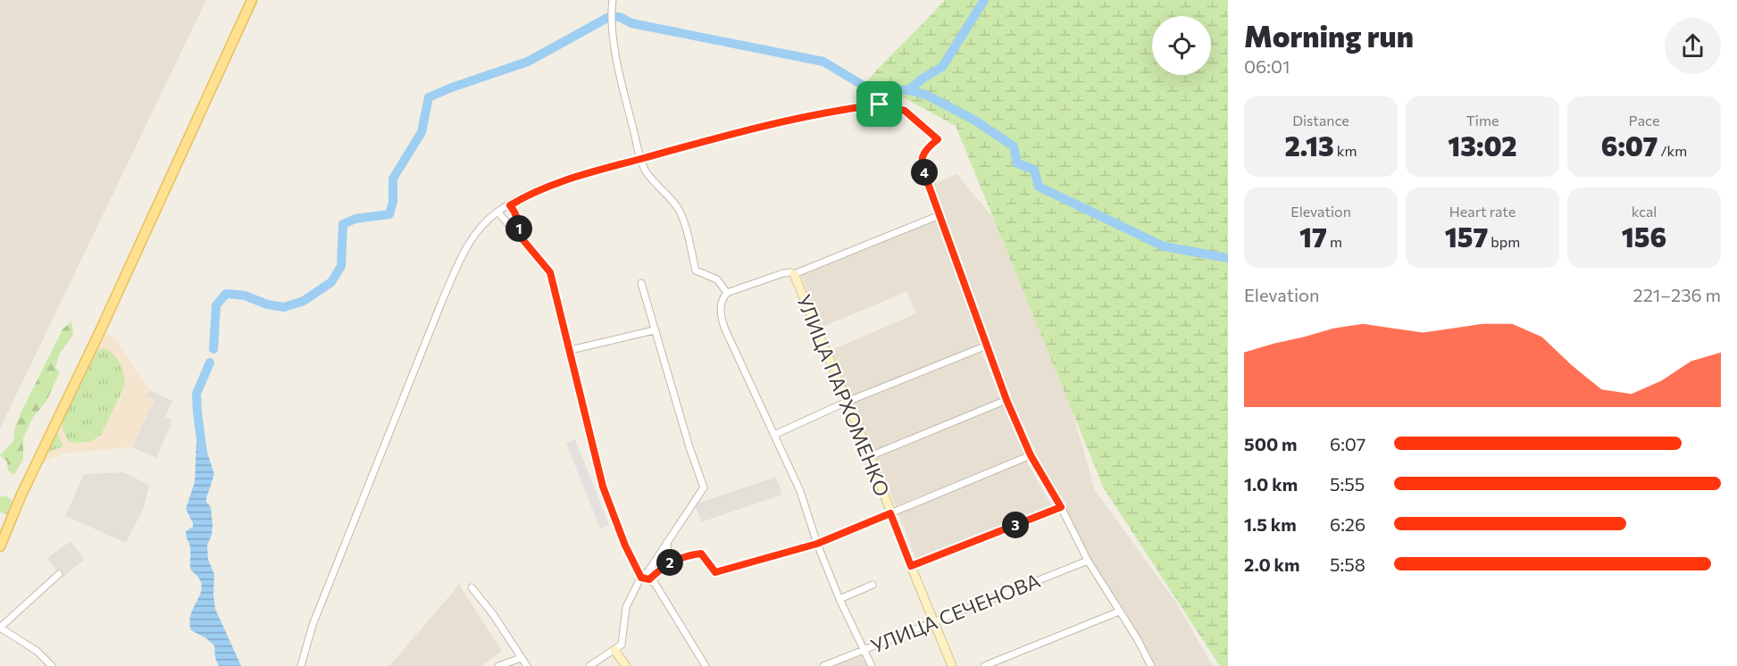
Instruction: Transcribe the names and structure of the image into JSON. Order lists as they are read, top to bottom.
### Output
{
  "streets": {
    "street": ["УЛИЦА ПАРХОМЕНКО", "УЛИЦА СЕЧЕНОВА"]
  },
  "crossings": [
    ["УЛИЦА ПАРХОМЕНКО", "УЛИЦА СЕЧЕНОВА"]
  ],
  "page": {
    "heading": ["Morning run", "06:01"],
    "stats": [
      ["Distance", "2.13 km"],
      ["Time", "13:02"],
      ["Pace", "6:07 /km"],
      ["Elevation", "17 m"],
      ["Heart rate", "157 bpm"],
      ["kcal", "156"]
    ],
    "pins": [
      "4",
      "1",
      "3",
      "2"
    ],
    "chart": ["Elevation", "221–236 m"],
    "list": [
      {
        "name": "500 m",
        "note": "6:07"
      },
      {
        "name": "1.0 km",
        "note": "5:55"
      },
      {
        "name": "1.5 km",
        "note": "6:26"
      },
      {
        "name": "2.0 km",
        "note": "5:58"
      }
    ]
  }
}
